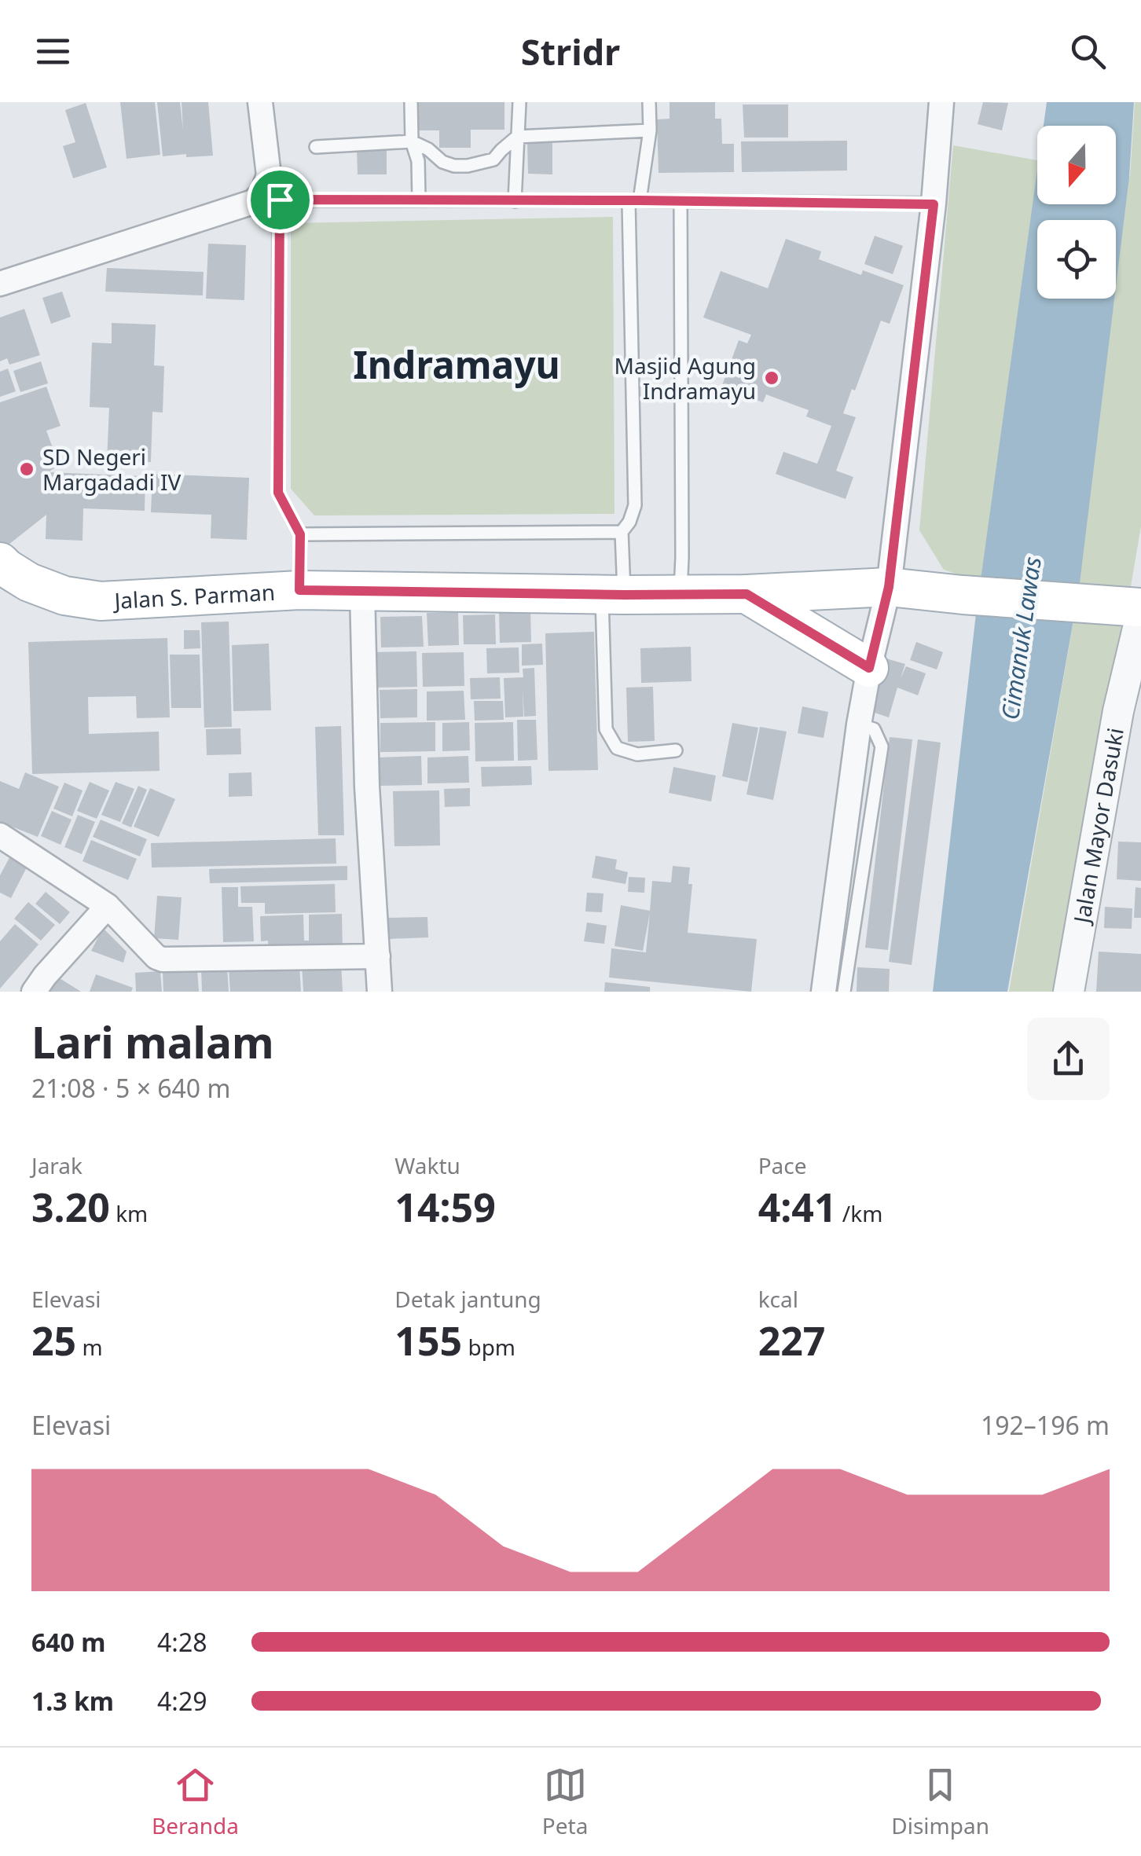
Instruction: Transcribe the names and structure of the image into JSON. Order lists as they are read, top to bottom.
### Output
{
  "streets": {
    "main road": ["Jalan S. Parman"],
    "street": ["Jalan Mayor Dasuki"]
  },
  "districts": ["Indramayu"],
  "water": ["Cimanuk Lawas"],
  "places": ["Masjid Agung Indramayu", "SD Negeri Margadadi IV"],
  "north": "bottom",
  "page": {
    "header": "Stridr",
    "heading": ["Lari malam", "21:08 · 5 × 640 m"],
    "stats": [
      ["Jarak", "3.20 km"],
      ["Waktu", "14:59"],
      ["Pace", "4:41 /km"],
      ["Elevasi", "25 m"],
      ["Detak jantung", "155 bpm"],
      ["kcal", "227"]
    ],
    "chart": ["Elevasi", "192–196 m"],
    "list": [
      {
        "name": "640 m",
        "note": "4:28"
      },
      {
        "name": "1.3 km",
        "note": "4:29"
      }
    ],
    "tabs": ["Beranda", "Peta", "Disimpan"]
  }
}
